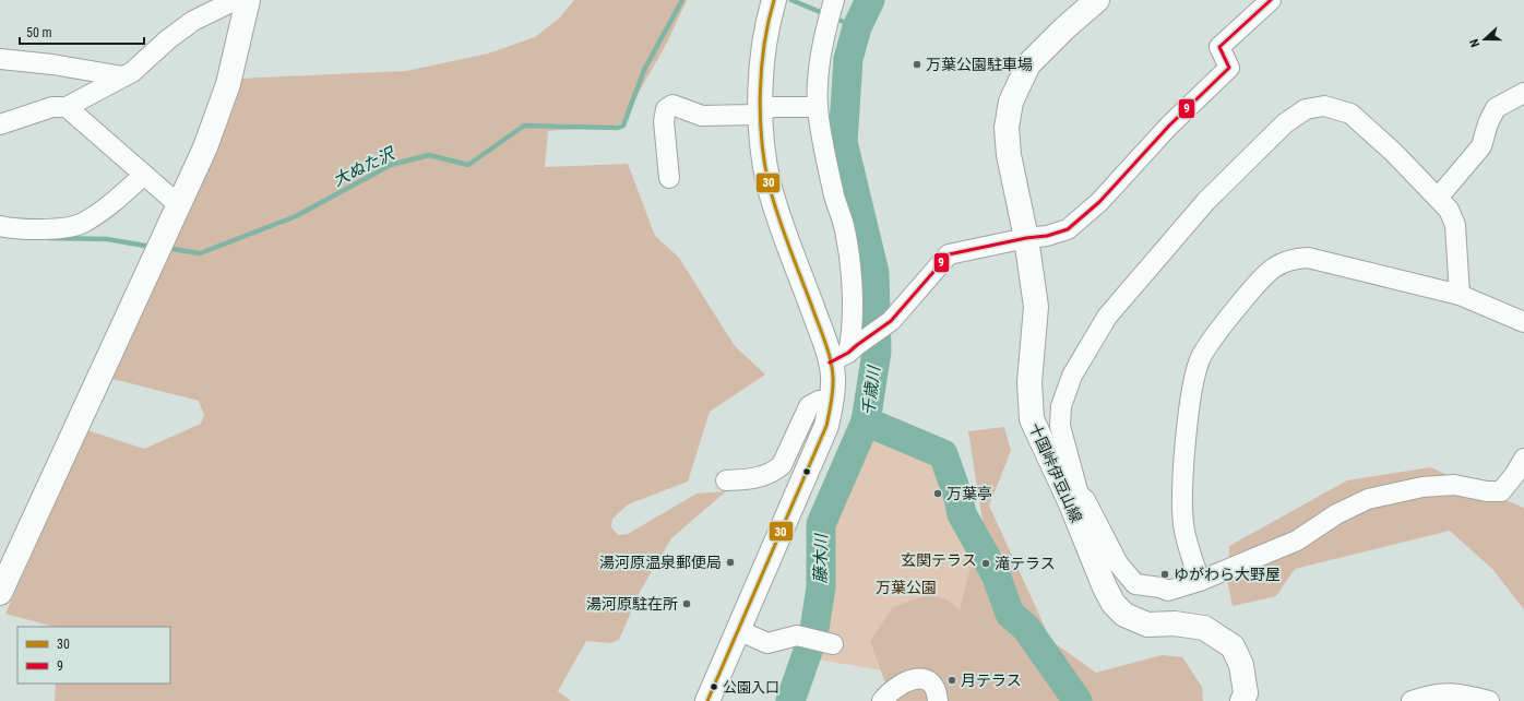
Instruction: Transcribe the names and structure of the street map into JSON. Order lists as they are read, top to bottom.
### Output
{
  "streets": {
    "main road": ["十国峠伊豆山線"]
  },
  "water": ["大ぬた沢", "千歳川", "藤木川"],
  "parks": ["玄関テラス", "万葉公園"],
  "places": [
    "万葉公園駐車場",
    "万葉亭",
    "湯河原温泉郵便局",
    "滝テラス",
    "ゆがわら大野屋",
    "湯河原駐在所",
    "月テラス",
    "公園入口"
  ],
  "lines": ["transit line 30", "transit line 9"],
  "legend": ["30", "9"],
  "scale_bar": "50 m",
  "north": "left"
}
